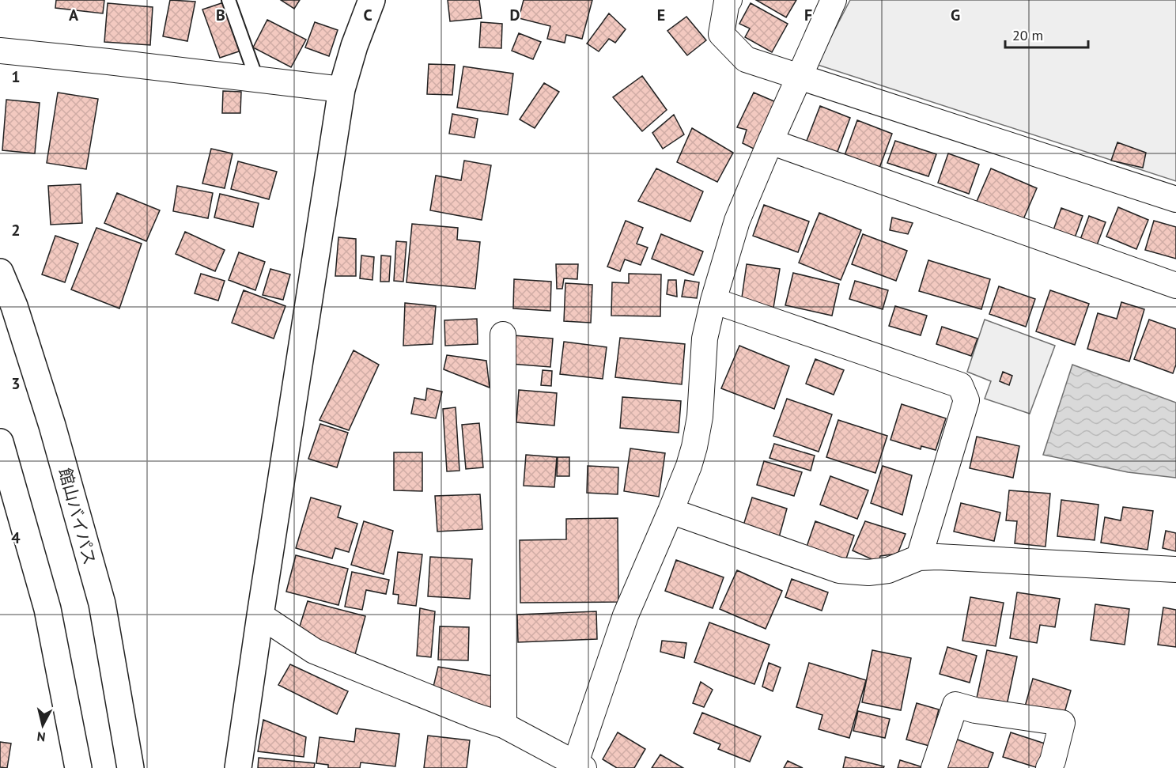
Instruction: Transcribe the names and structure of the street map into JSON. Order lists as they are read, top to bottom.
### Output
{
  "streets": {
    "main road": ["館山バイパス"]
  },
  "scale_bar": "20 m",
  "north": "bottom",
  "grid": {
    "columns": [
      "A",
      "B",
      "C",
      "D",
      "E",
      "F",
      "G"
    ],
    "rows": [
      "1",
      "2",
      "3",
      "4"
    ]
  }
}
